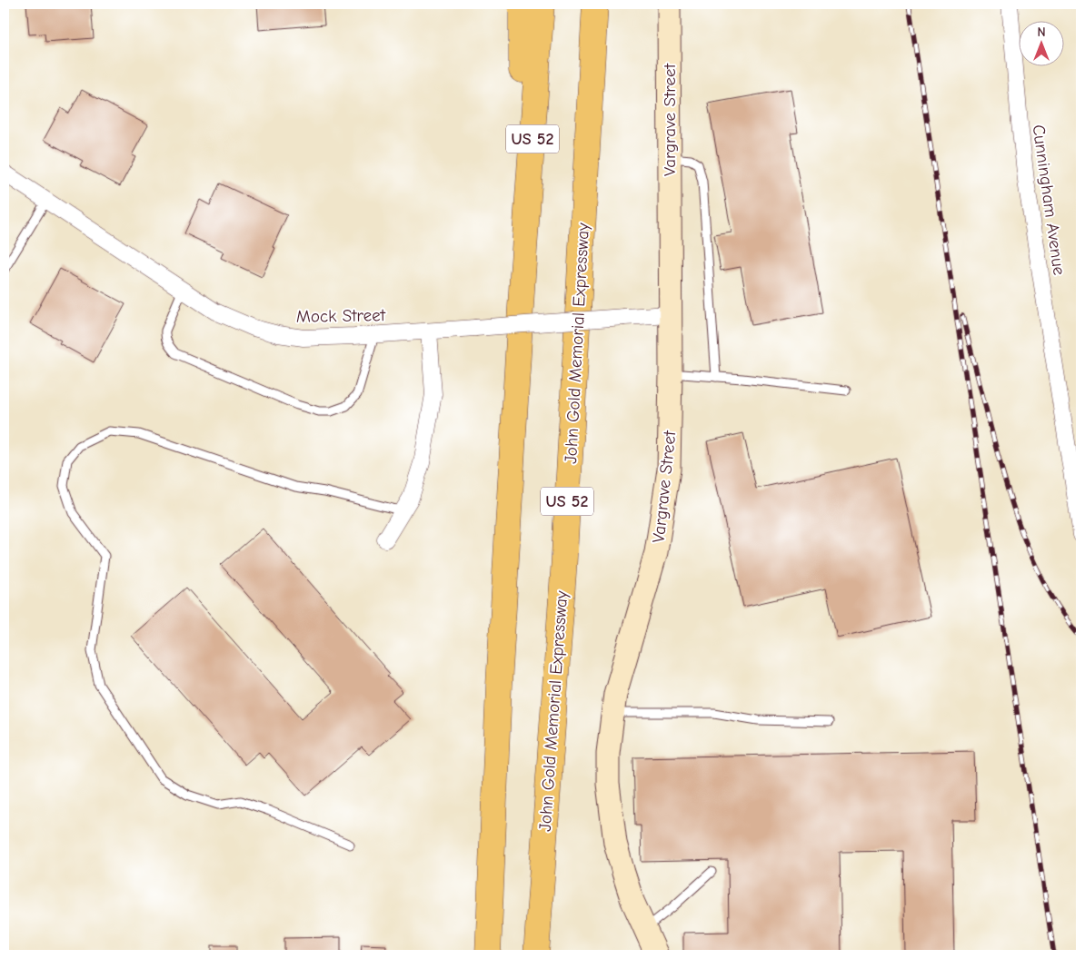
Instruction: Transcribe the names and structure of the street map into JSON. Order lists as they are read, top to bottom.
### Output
{
  "streets": {
    "highway": ["US 52", "John Gold Memorial Expressway"],
    "street": ["Vargrave Street", "Cunningham Avenue", "Mock Street"]
  },
  "crossings": [
    ["Vargrave Street", "Mock Street"]
  ],
  "north": "top"
}
